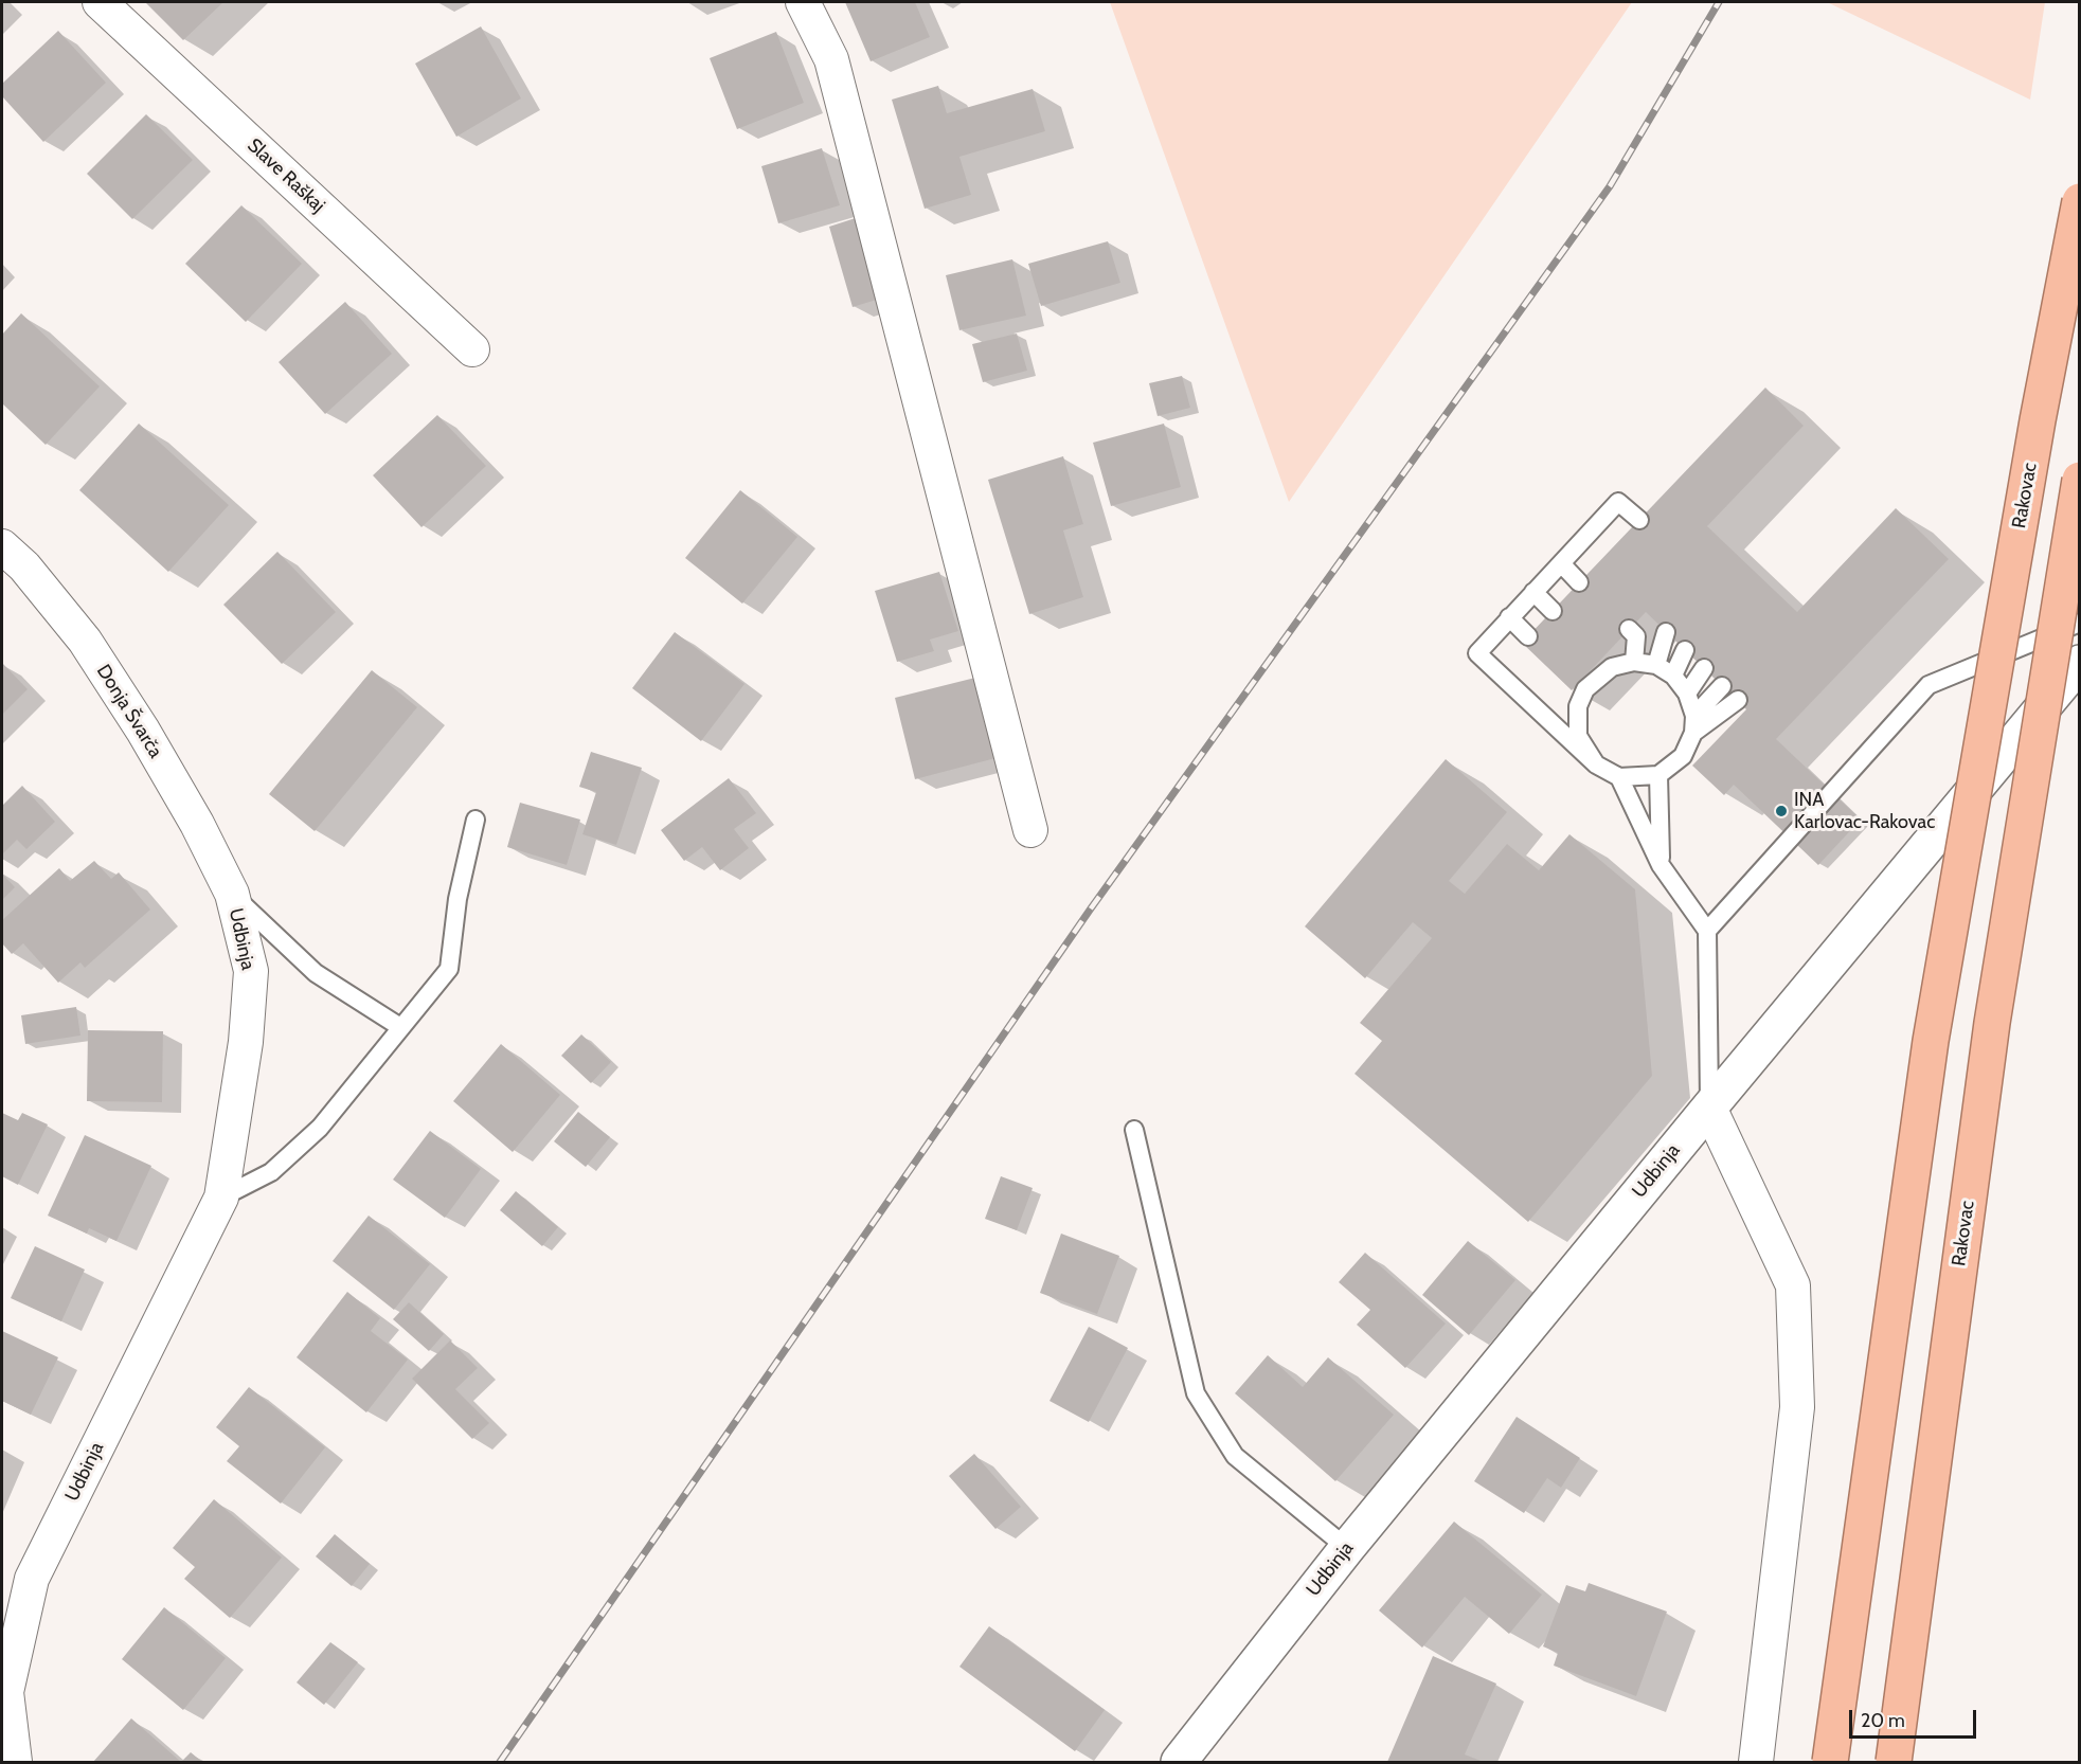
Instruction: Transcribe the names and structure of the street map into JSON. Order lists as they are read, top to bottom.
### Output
{
  "streets": {
    "highway": ["Rakovac"],
    "main road": ["Udbinja"],
    "street": ["Slave Raškaj", "Donja Švarča"]
  },
  "crossings": [
    ["Donja Švarča", "Udbinja"]
  ],
  "places": ["INA Karlovac-Rakovac"],
  "scale_bar": "20 m"
}
